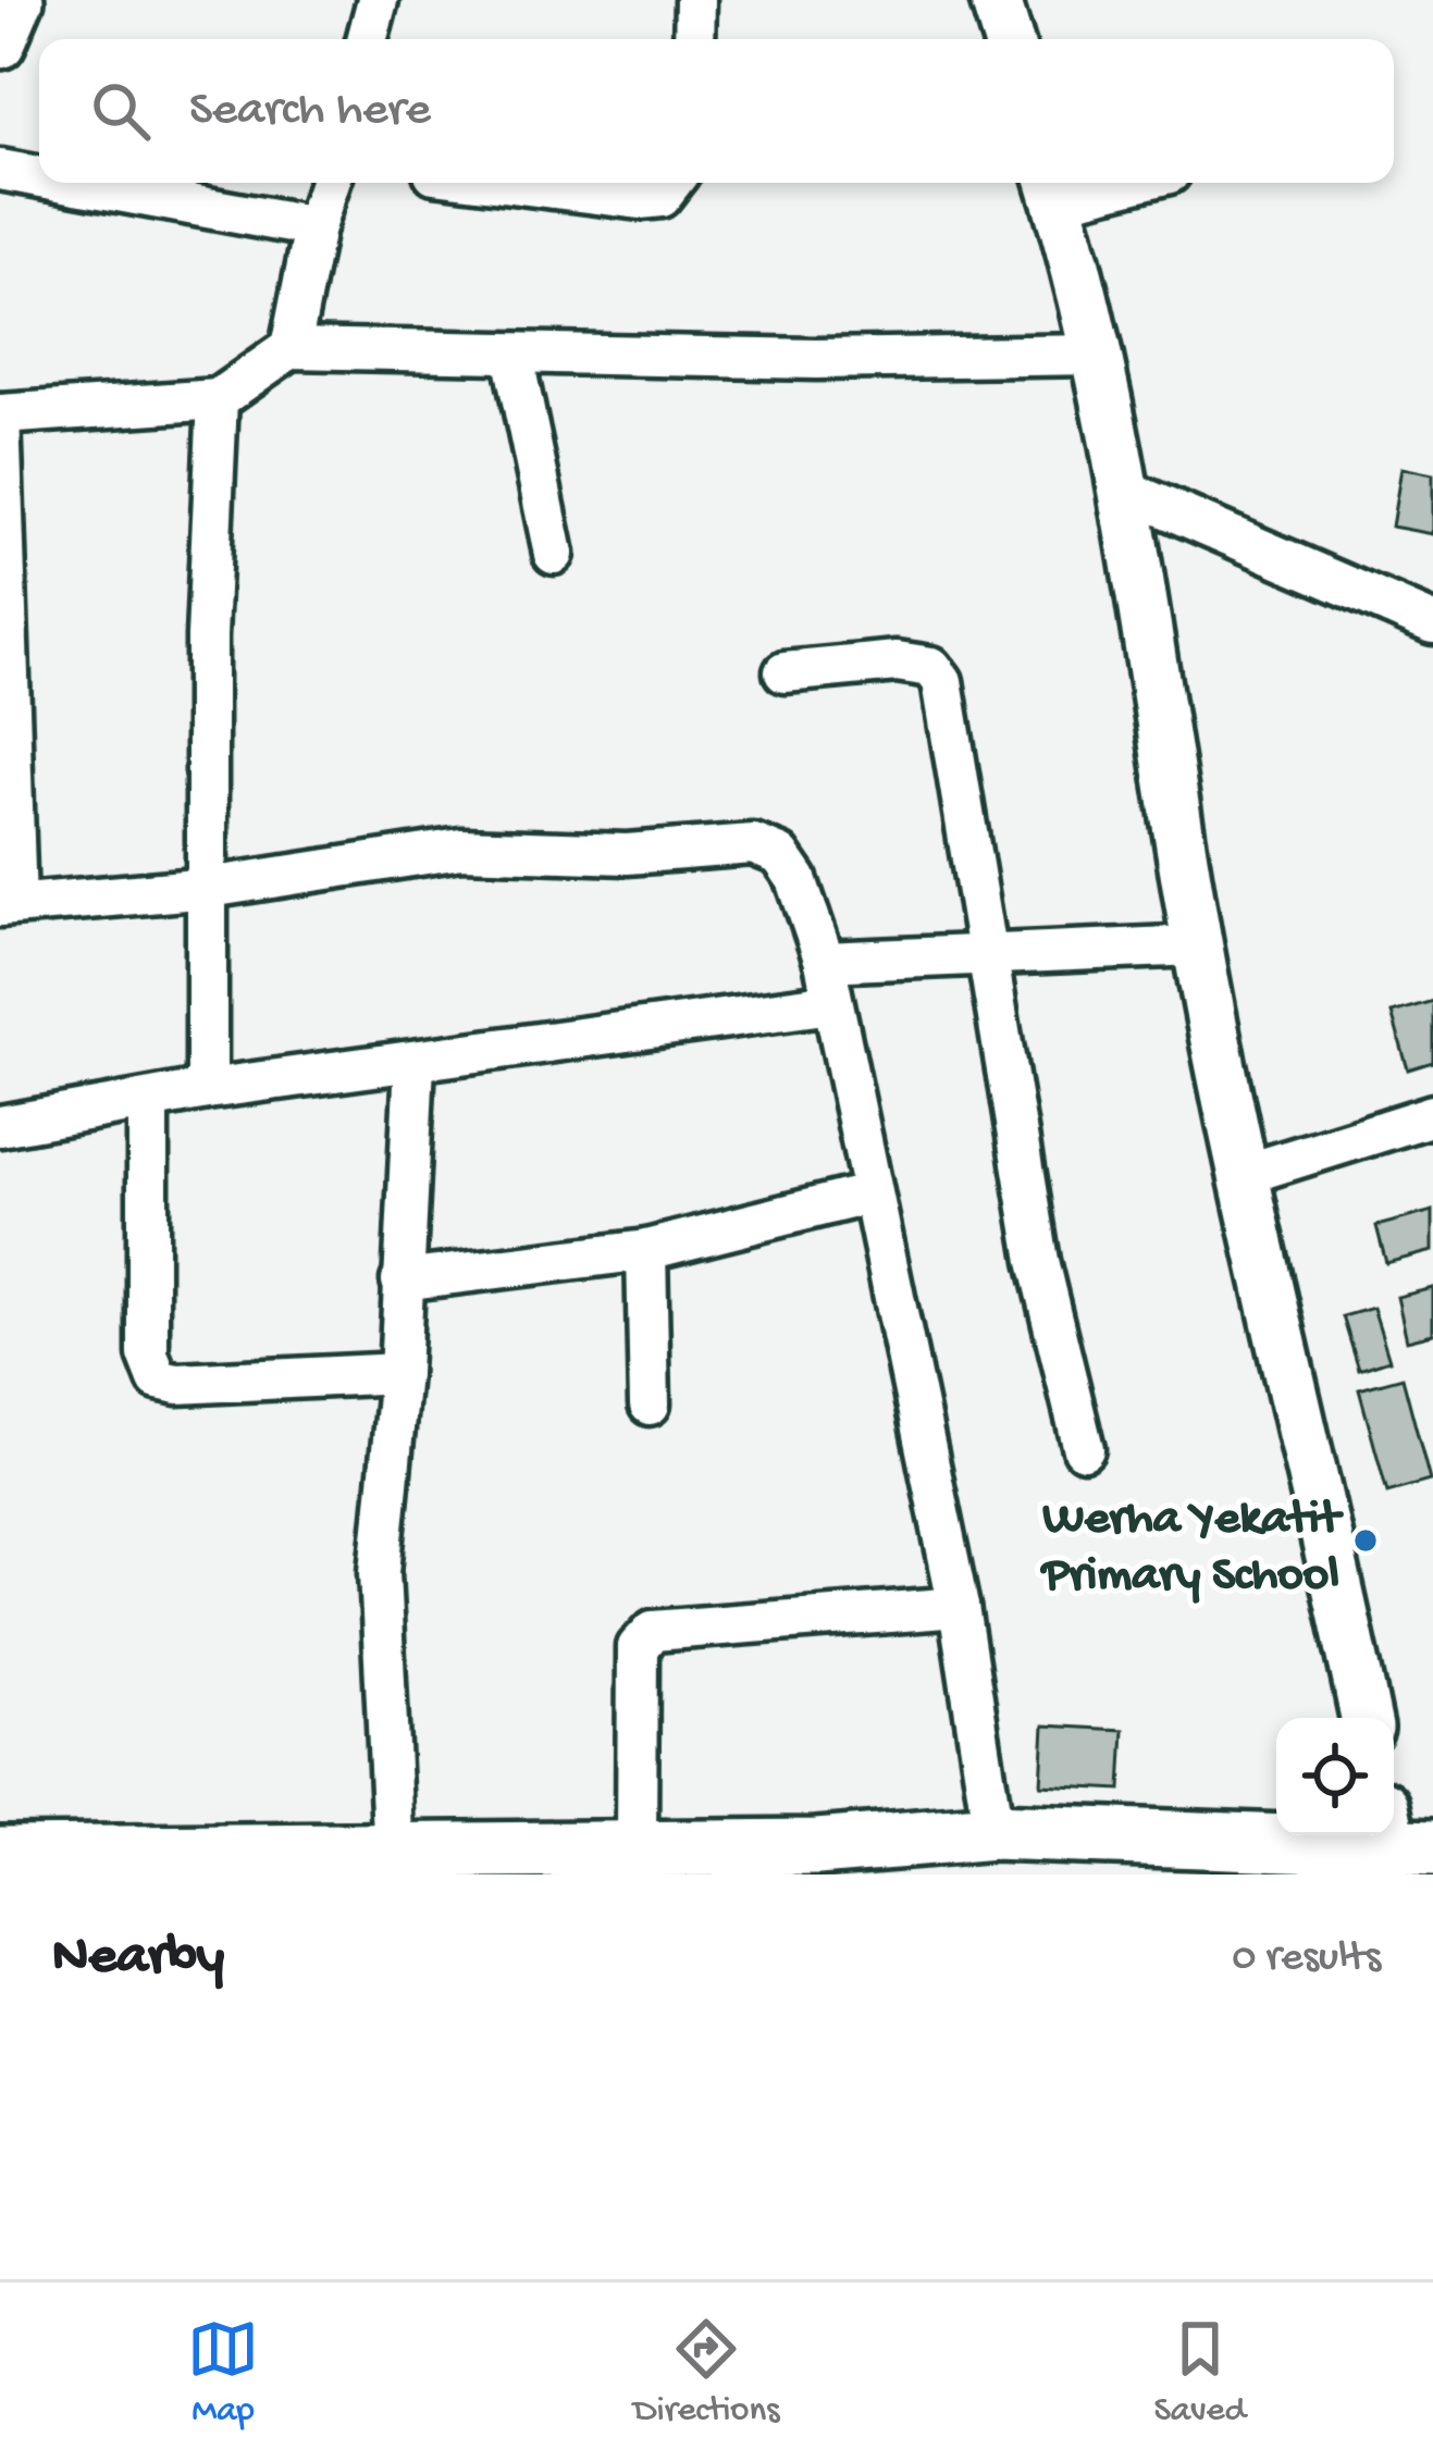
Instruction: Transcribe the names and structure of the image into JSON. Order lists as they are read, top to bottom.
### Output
{
  "places": ["Werha Yekatit Primary School"],
  "page": {
    "search": "Search here",
    "heading": ["Nearby", "0 results"],
    "nav": ["Map", "Directions", "Saved"]
  }
}
